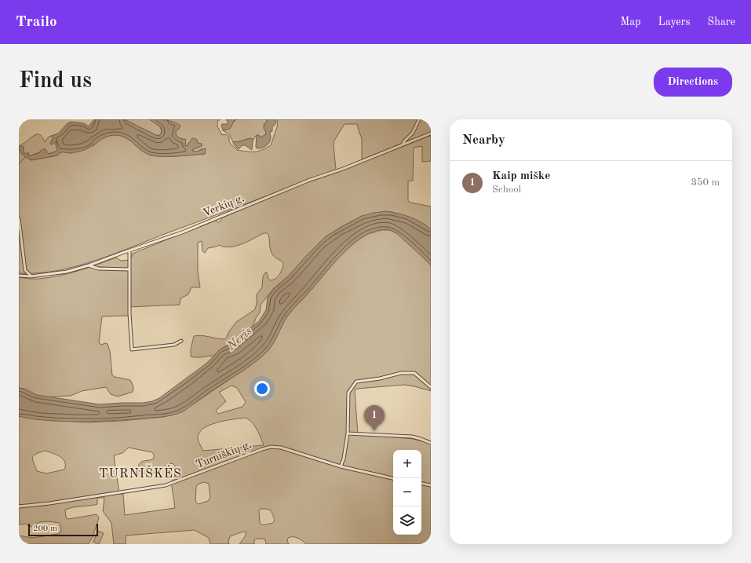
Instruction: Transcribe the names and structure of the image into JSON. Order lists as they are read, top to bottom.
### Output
{
  "streets": {
    "street": ["Verkių g.", "Turniškių g."]
  },
  "districts": ["TURNIŠKĖS"],
  "water": ["Neris"],
  "scale_bar": "200 m",
  "page": {
    "header": "Trailo",
    "nav": ["Map", "Layers", "Share"],
    "buttons": "Directions",
    "title": "Find us",
    "heading": "Nearby",
    "list": [
      {
        "mark": "1",
        "name": "Kaip miške",
        "note": "School",
        "value": "350 m"
      }
    ],
    "pins": "1",
    "map_buttons": ["+", "−"],
    "scale": "200 m"
  }
}
